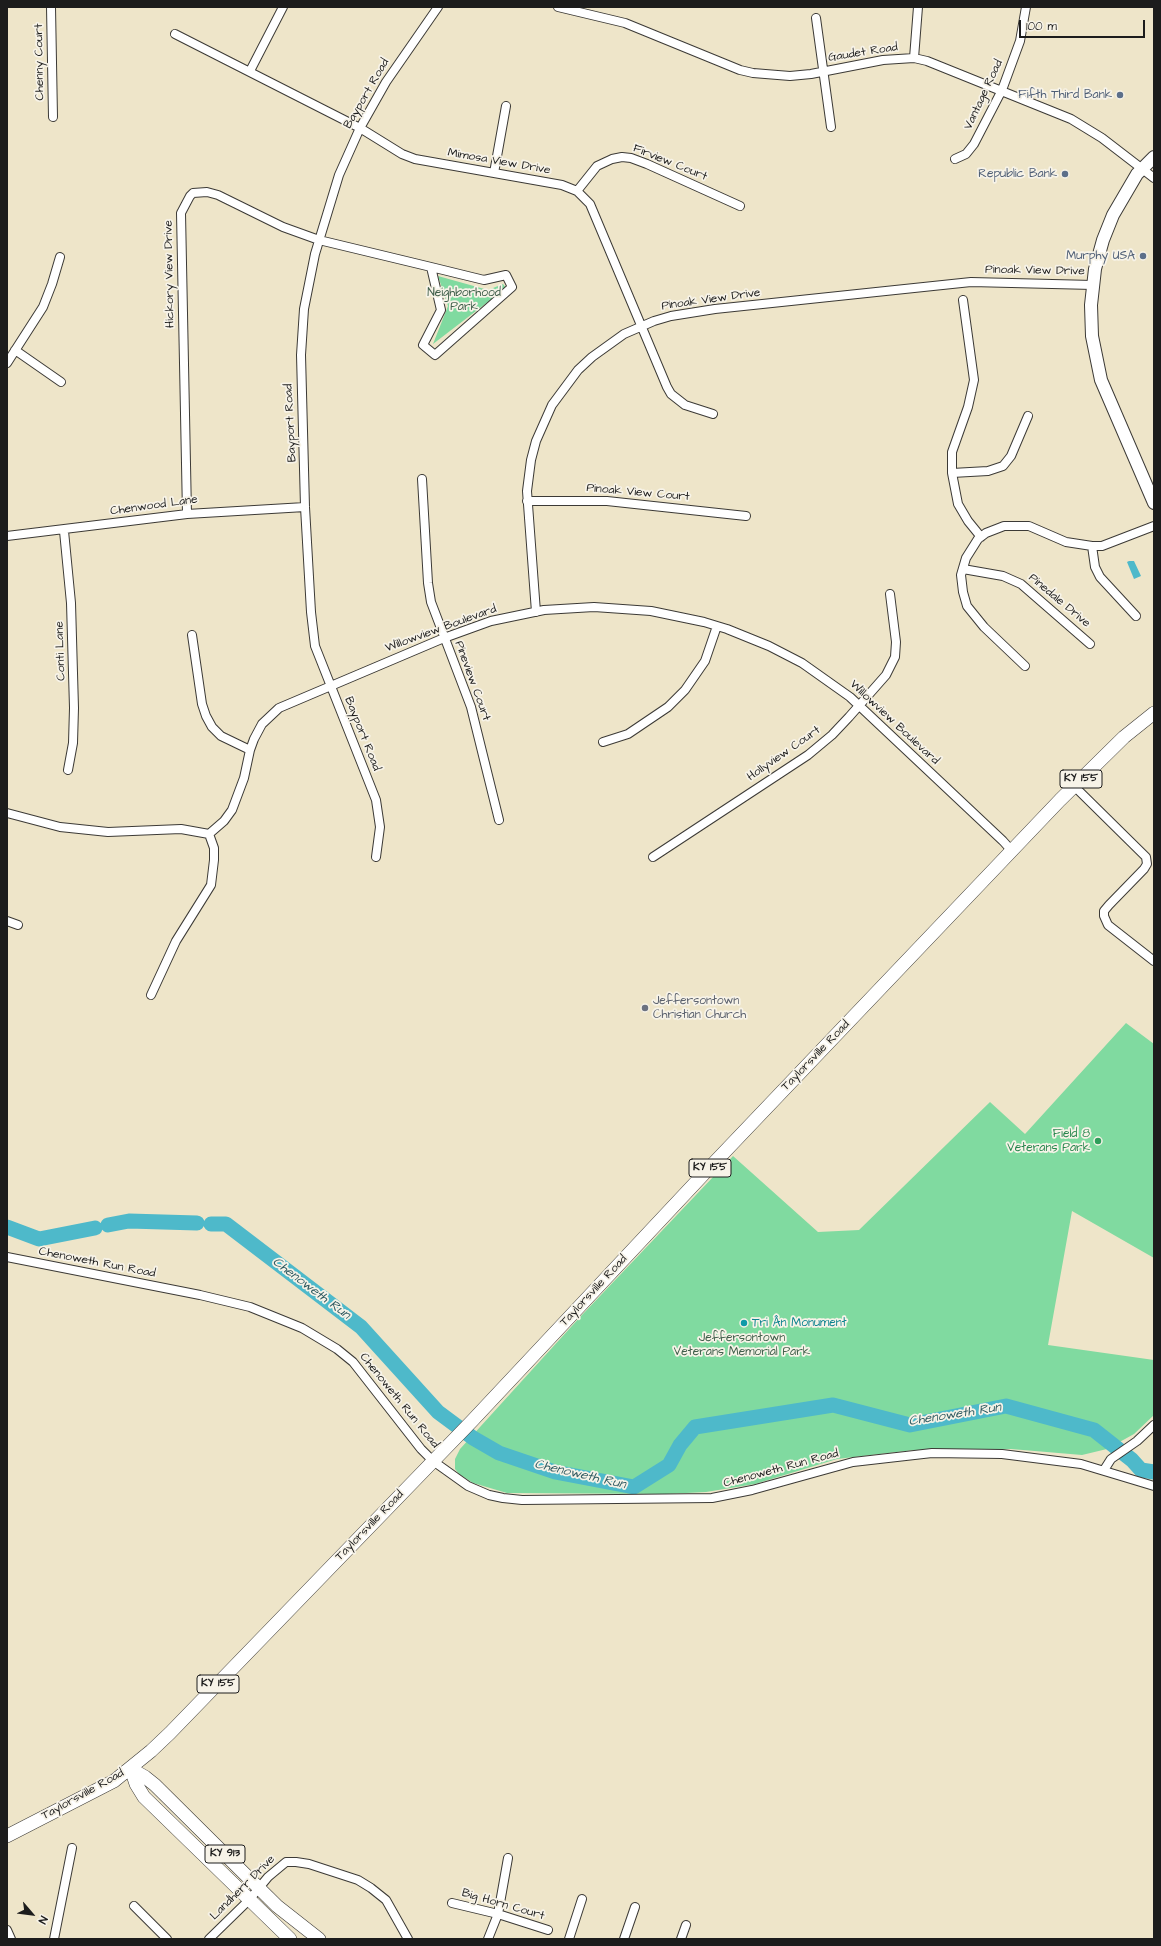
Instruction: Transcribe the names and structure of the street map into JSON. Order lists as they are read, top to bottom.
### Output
{
  "streets": {
    "main road": ["KY 155", "Taylorsville Road", "KY 913"],
    "street": [
      "Gaudet Road",
      "Chenny Court",
      "Bayport Road",
      "Vantage Road",
      "Mimosa View Drive",
      "Firview Court",
      "Pinoak View Drive",
      "Hickory View Drive",
      "Pinoak View Court",
      "Chenwood Lane",
      "Pinedale Drive",
      "Willowview Boulevard",
      "Conti Lane",
      "Pineview Court",
      "Hollyview Court",
      "Chenoweth Run Road",
      "Landherr Drive",
      "Big Horn Court"
    ]
  },
  "crossings": [
    ["Gaudet Road", "Vantage Road"],
    ["Bayport Road", "Mimosa View Drive"],
    ["Bayport Road", "Hickory View Drive"],
    ["Bayport Road", "Chenwood Lane"],
    ["Bayport Road", "Willowview Boulevard"],
    ["Mimosa View Drive", "Firview Court"],
    ["Mimosa View Drive", "Pinoak View Drive"],
    ["Pinoak View Drive", "Pinoak View Court"],
    ["Pinoak View Drive", "Willowview Boulevard"],
    ["Hickory View Drive", "Chenwood Lane"],
    ["Chenwood Lane", "Conti Lane"],
    ["Willowview Boulevard", "Pineview Court"],
    ["Willowview Boulevard", "Hollyview Court"],
    ["Willowview Boulevard", "Taylorsville Road"],
    ["Taylorsville Road", "Chenoweth Run Road"],
    ["Taylorsville Road", "KY 913"],
    ["KY 913", "Landherr Drive"]
  ],
  "water": ["Chenoweth Run"],
  "parks": ["Neighborhood Park", "Jeffersontown Veterans Memorial Park"],
  "places": [
    "Fifth Third Bank",
    "Republic Bank",
    "Murphy USA",
    "Jeffersontown Christian Church",
    "Field 8 Veterans Park",
    "Tri Ân Monument"
  ],
  "scale_bar": "100 m",
  "north": "bottom right"
}
